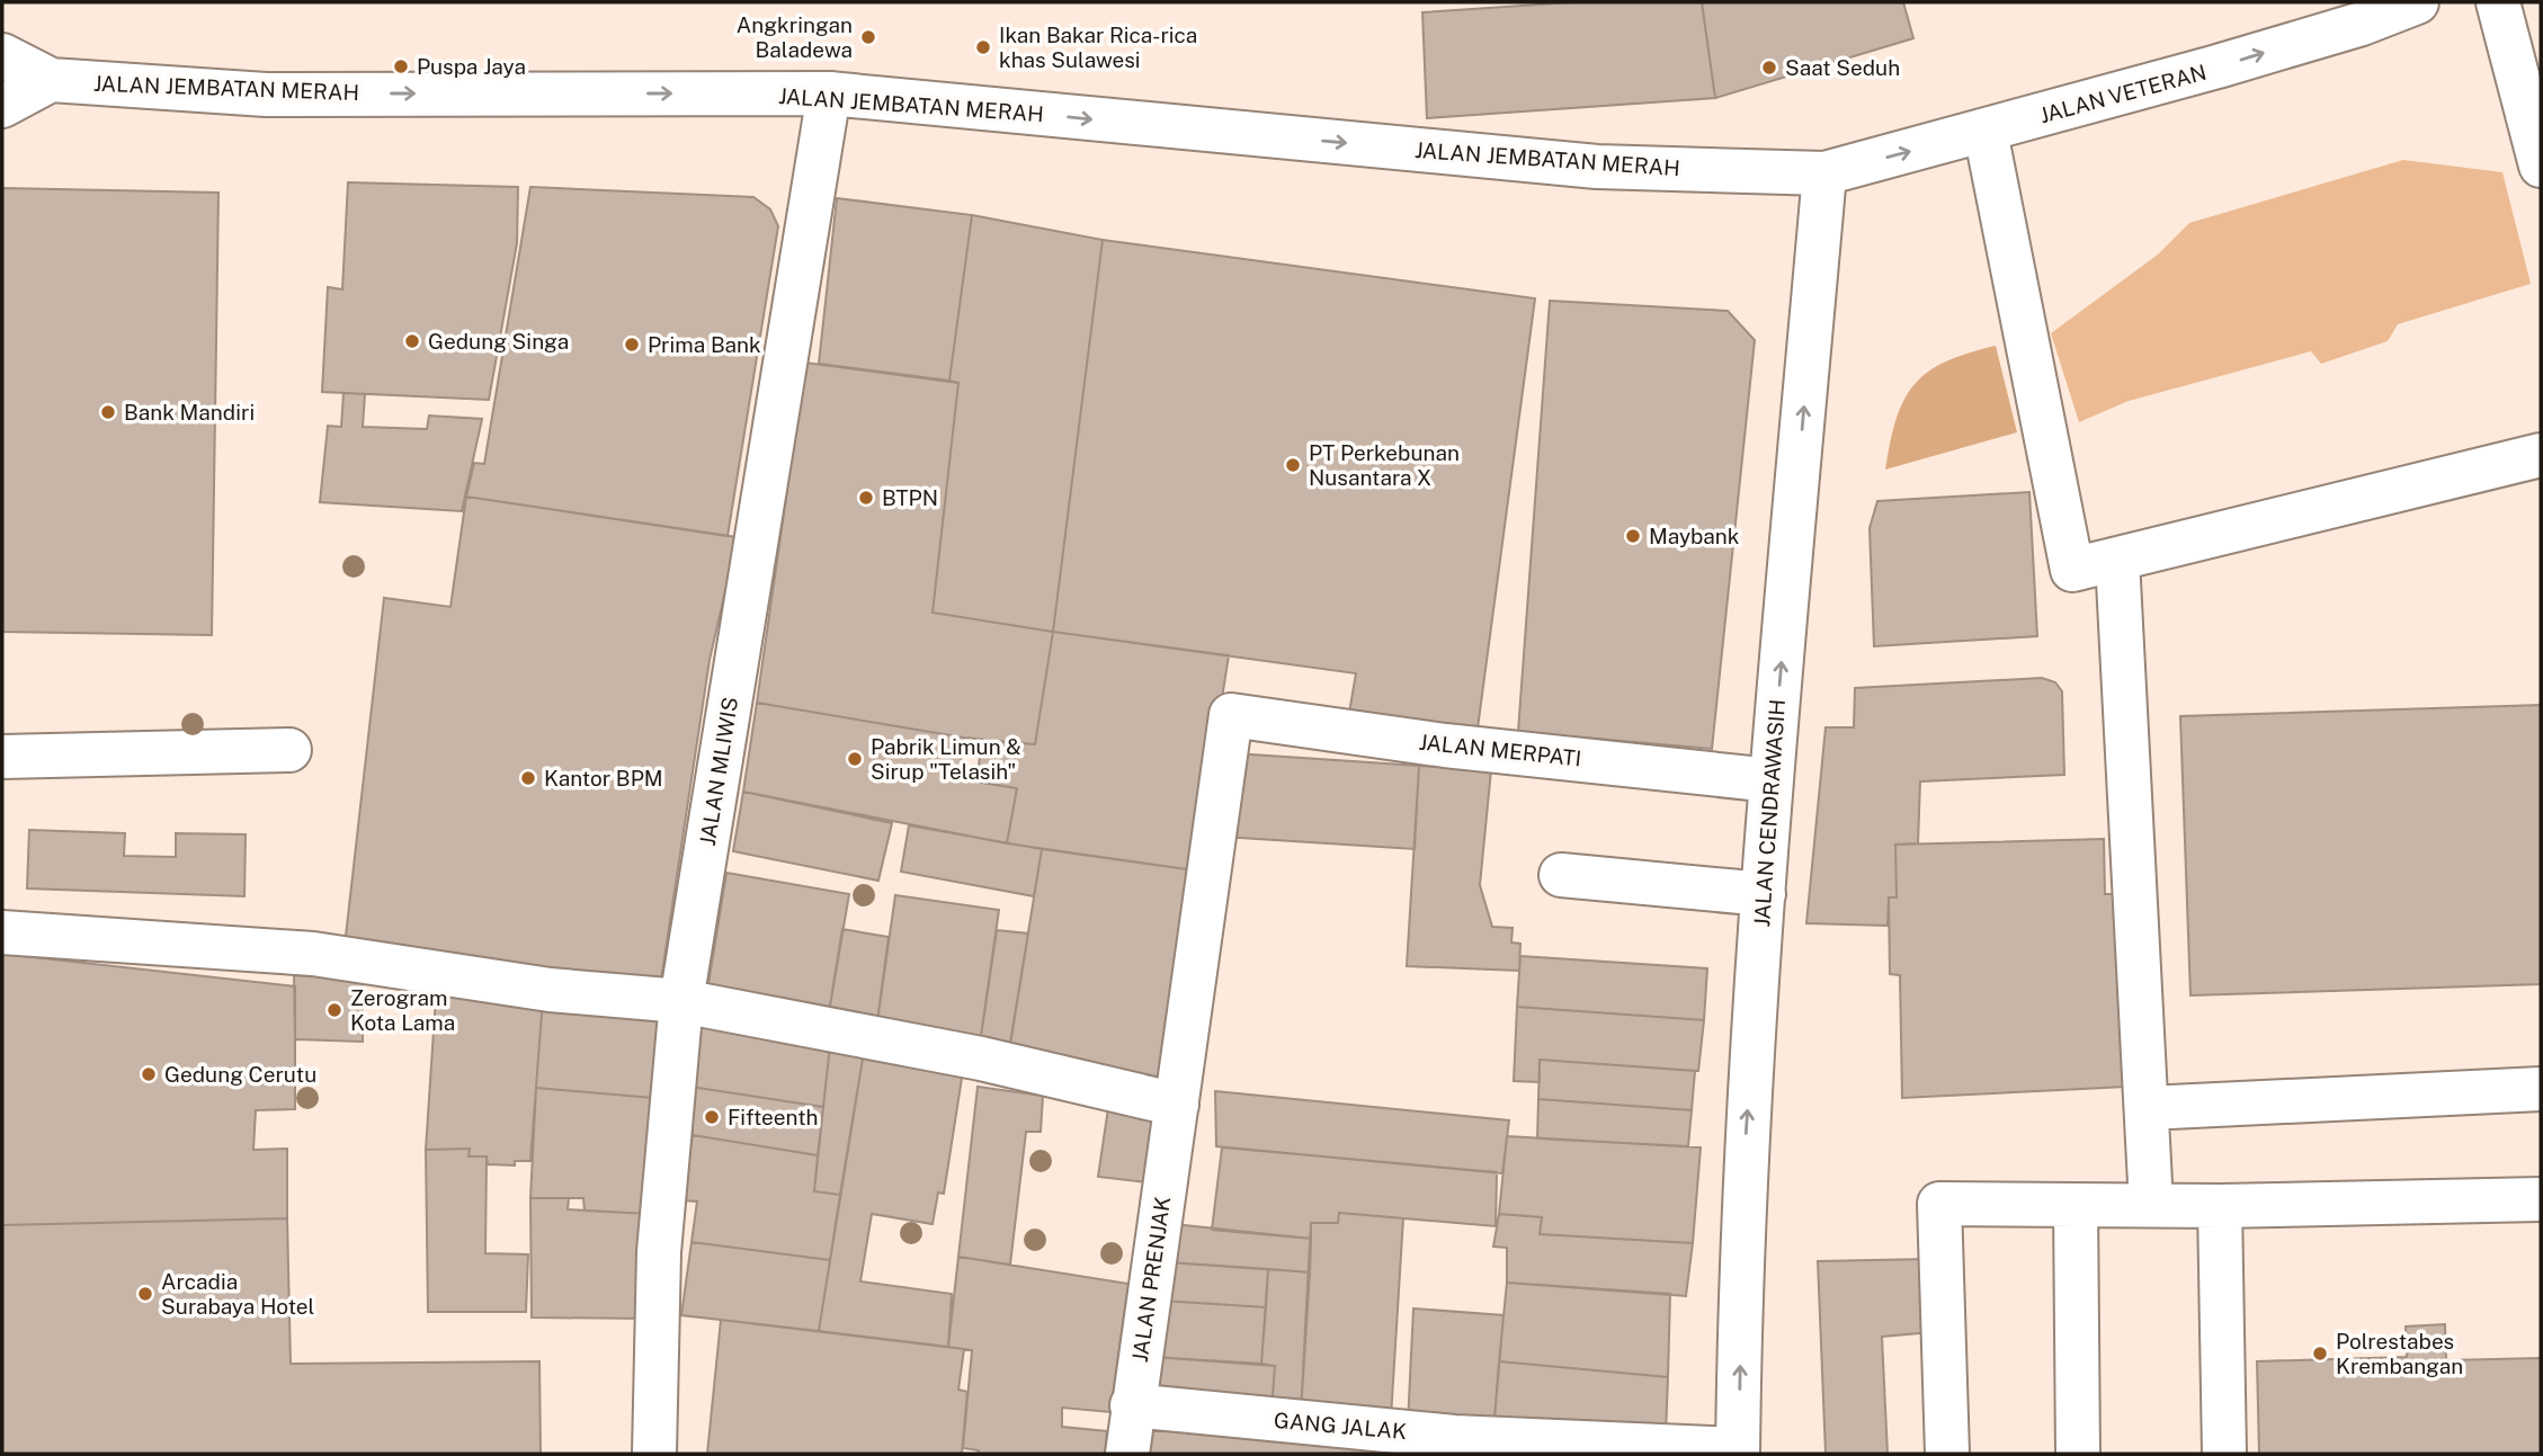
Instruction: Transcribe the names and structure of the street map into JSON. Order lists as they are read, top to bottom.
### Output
{
  "streets": {
    "street": [
      "JALAN JEMBATAN MERAH",
      "JALAN VETERAN",
      "JALAN MERPATI",
      "JALAN MLIWIS",
      "JALAN CENDRAWASIH",
      "JALAN PRENJAK",
      "GANG JALAK"
    ]
  },
  "crossings": [
    ["JALAN JEMBATAN MERAH", "JALAN VETERAN"],
    ["JALAN JEMBATAN MERAH", "JALAN MLIWIS"],
    ["JALAN JEMBATAN MERAH", "JALAN CENDRAWASIH"],
    ["JALAN VETERAN", "JALAN CENDRAWASIH"],
    ["JALAN MERPATI", "JALAN CENDRAWASIH"],
    ["JALAN MERPATI", "JALAN PRENJAK"],
    ["JALAN CENDRAWASIH", "GANG JALAK"],
    ["JALAN PRENJAK", "GANG JALAK"]
  ],
  "one_way": ["JALAN JEMBATAN MERAH", "JALAN VETERAN"],
  "places": [
    "Angkringan Baladewa",
    "Ikan Bakar Rica-rica khas Sulawesi",
    "Puspa Jaya",
    "Saat Seduh",
    "Gedung Singa",
    "Prima Bank",
    "Bank Mandiri",
    "PT Perkebunan Nusantara X",
    "BTPN",
    "Maybank",
    "Pabrik Limun & Sirup \"Telasih\"",
    "Kantor BPM",
    "Zerogram Kota Lama",
    "Gedung Cerutu",
    "Fifteenth",
    "Arcadia Surabaya Hotel",
    "Polrestabes Krembangan"
  ]
}
